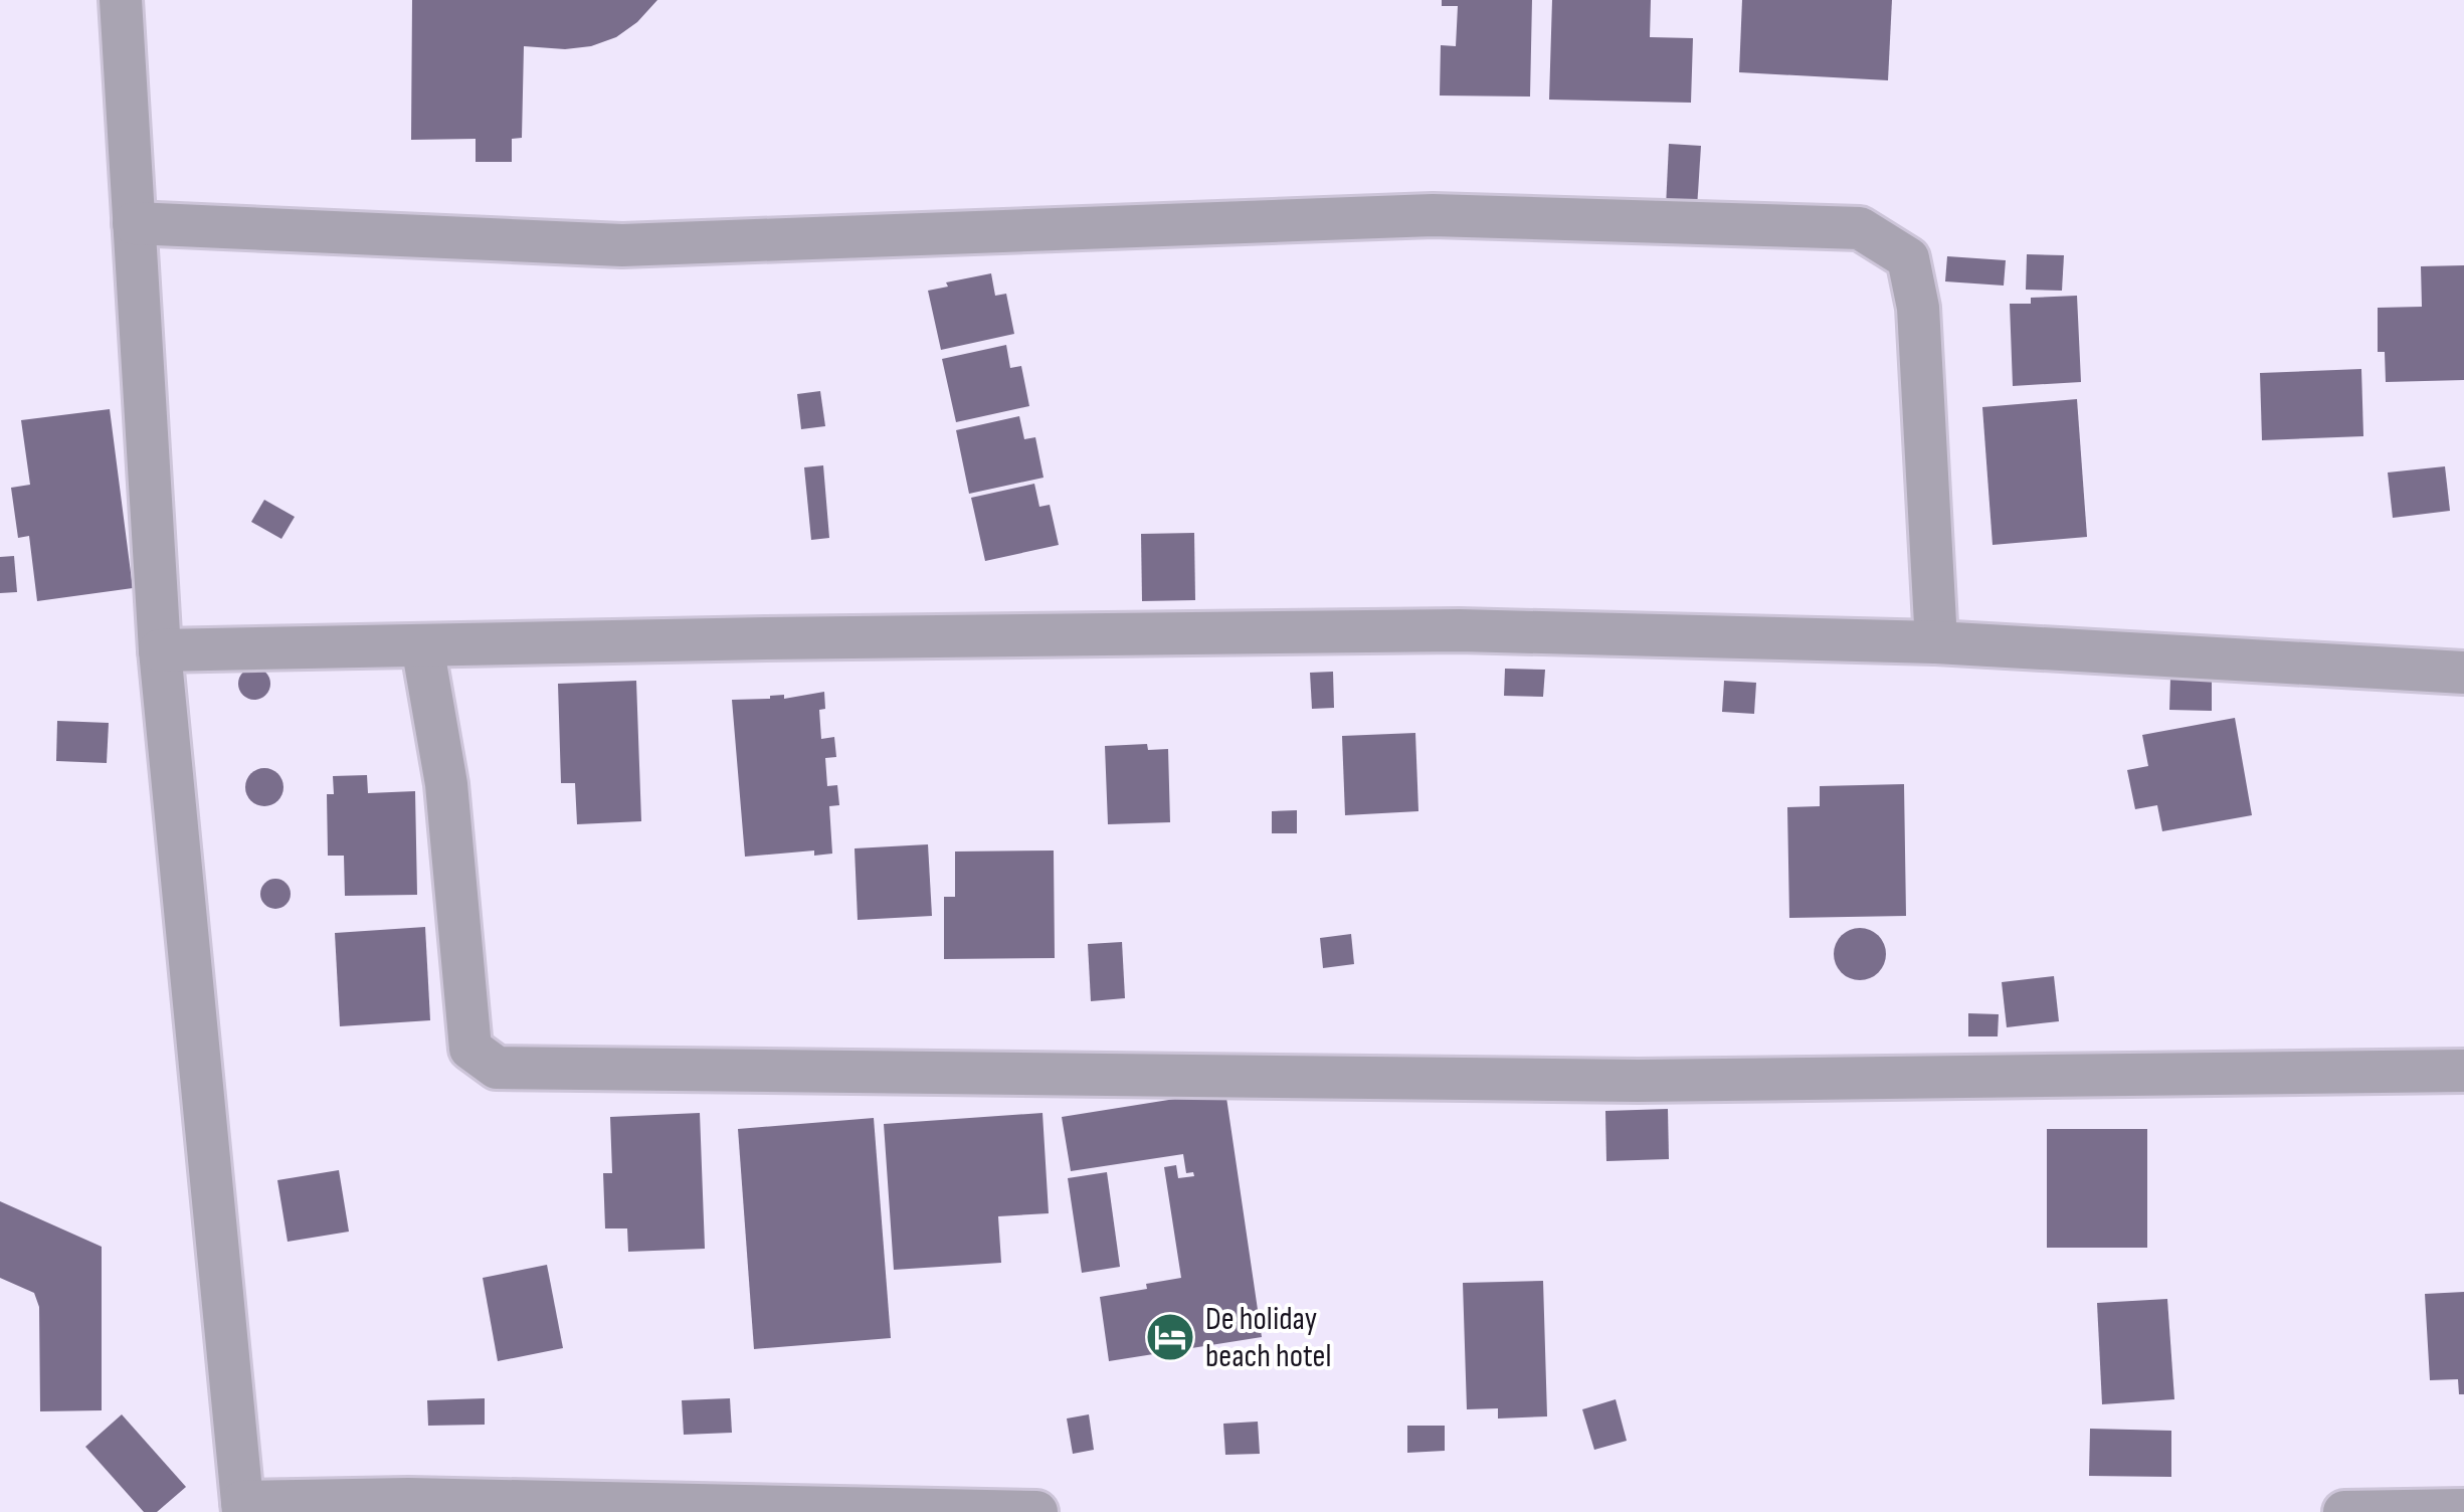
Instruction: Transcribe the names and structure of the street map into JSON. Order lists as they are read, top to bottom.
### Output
{
  "places": {
    "hotel": ["De holiday beach hotel"]
  }
}
